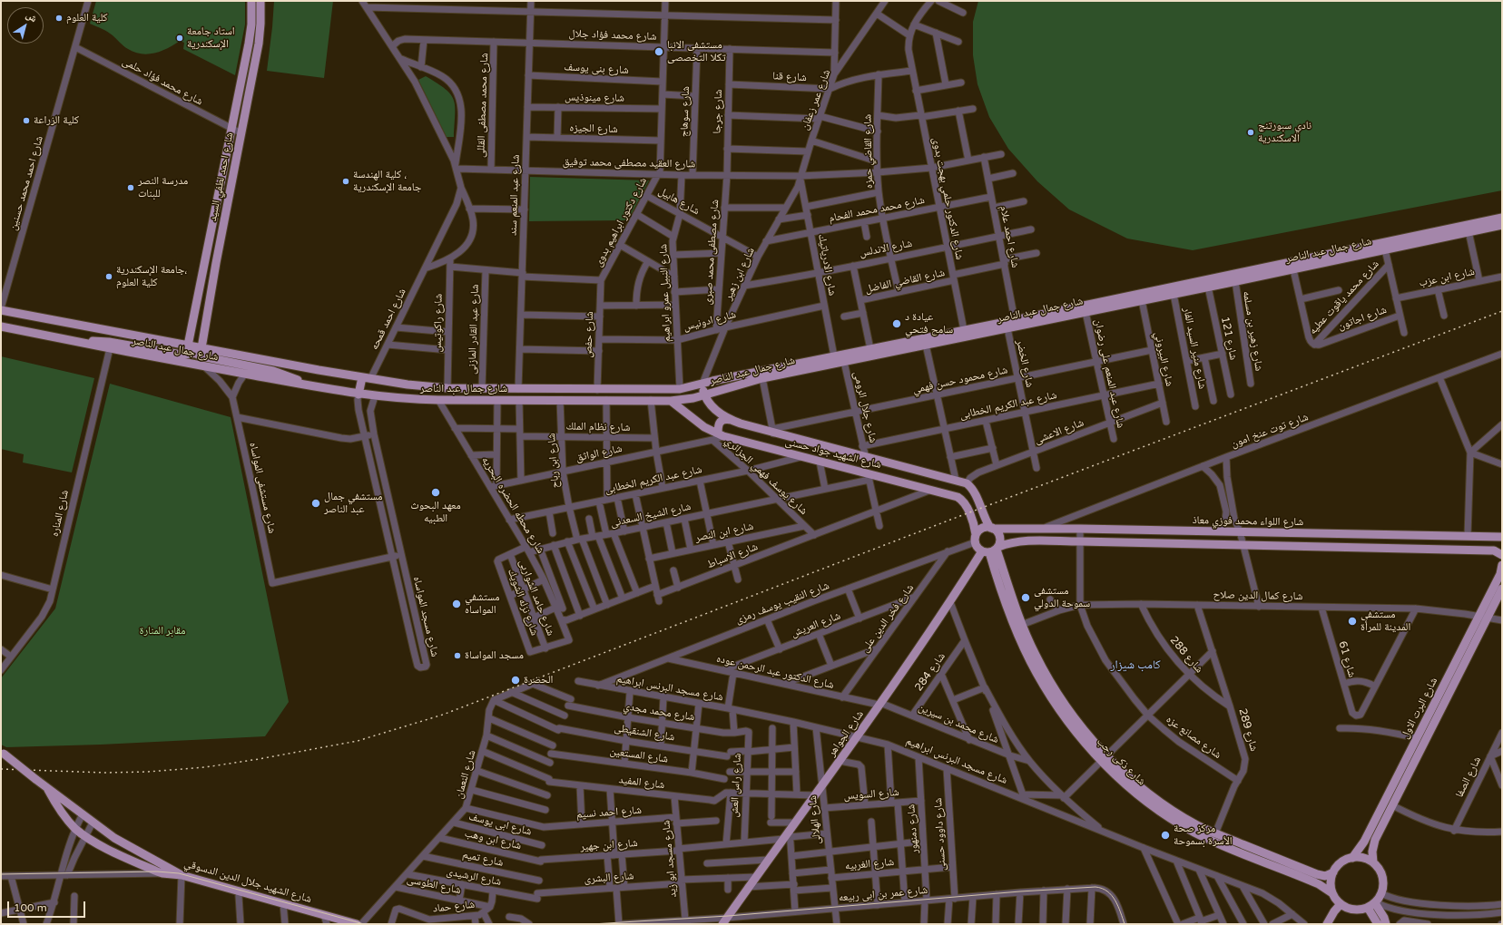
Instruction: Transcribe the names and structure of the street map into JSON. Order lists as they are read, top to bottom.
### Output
{
  "streets": {
    "main road": [
      "شارع احمد لطفي السيد",
      "شارع جمال عبد الناصر",
      "شارع الشهيد جواد حسنى",
      "شارع اللواء محمد فوزي معاذ",
      "شارع البرت الاول",
      "شارع الجواهر",
      "شارع ذكى رجب",
      "شارع الشهيد جلال الدين الدسوقي"
    ],
    "street": [
      "شارع محمد فؤاد جلال",
      "شارع بنى يوسف",
      "شارع قنا",
      "شارع محمد فؤاد حلمى",
      "شارع مينوذيس",
      "شارع عمر زعفان",
      "شارع محمد مصطفى القللى",
      "شارع سوهاج",
      "شارع جرجا",
      "شارع الجيزه",
      "شارع القاضي حمزه",
      "شارع العقيد مصطفى محمد توفيق",
      "شارع احمد محمد حسنين",
      "شارع عبد المنعم سند",
      "شارع الدكتور حلمي بهجت بدوى",
      "شارع هابيل",
      "شارع محمد محمد الفحام",
      "شارع دكتور ابراهيم بدوى",
      "شارع احمد علام",
      "شارع الاندلس",
      "شارع مصطفى محمد صبرى",
      "شارع الادرياتيك",
      "شارع ابن زهير",
      "شارع ابن عزب",
      "شارع القاضي الفاضل",
      "شارع النبيل عمرو ابراهيم",
      "شارع محمد ياقوت عطيه",
      "شارع اجاتون",
      "شارع احمد قمحه",
      "شارع ادونيس",
      "شارع راكوتيس",
      "شارع عبد القادر المازنى",
      "شارع زهير بن مسلمه",
      "شارع حفص",
      "شارع 121",
      "شارع منير السيد الفار",
      "شارع البيروني",
      "شارع الخضر",
      "شارع عبد المنعم على رضوان",
      "شارع محمود حسن فهمي",
      "شارع عبد الكريم الخطابى",
      "شارع جلال الرومى",
      "شارع نظام الملك",
      "شارع توت عنخ امون",
      "شارع الاعشى",
      "شارع الواثق",
      "شارع ابن رباح",
      "شارع يوسف فهمي الجزائري",
      "شارع مستشفى المواساه",
      "شارع محطه الحضره البحريه",
      "شارع المناره",
      "شارع الشيخ السعدنى",
      "شارع ابن النصر",
      "شارع الاسباط",
      "شارع كمال الدين صلاح",
      "شارع حامد الشواربى",
      "شارع نزله الشويك",
      "شارع النقيب يوسف رمزى",
      "شارع مسجد المواساه",
      "شارع فخر الدين على",
      "شارع العريش",
      "شارع 288",
      "شارع 61",
      "شارع الدكتور عبد الرحمن عوده",
      "شارع 284",
      "شارع مسجد البرنس ابراهيم",
      "شارع محمد مجدي",
      "شارع محمد بن سيرين",
      "شارع 289",
      "شارع الشنقيطى",
      "شارع مصانع عزه",
      "شارع المستعين",
      "شارع النعمان",
      "شارع الصفا",
      "شارع المفيد",
      "شارع راس العش",
      "شارع السويس",
      "شارع احمد نسيم",
      "شارع الهلالى",
      "شارع ابى يوسف",
      "شارع دمنهور",
      "شارع داوود حسنى",
      "شارع ابن وهب",
      "شارع ابن جهير",
      "شارع تميم",
      "شارع مسجد ابو زيد",
      "شارع الغربيه",
      "شارع الرشيدى",
      "شارع البشرى",
      "شارع الطوسى",
      "شارع عمر بن ابى ربيعه",
      "شارع حماد"
    ]
  },
  "crossings": [
    ["شارع محمد فؤاد جلال", "شارع محمد مصطفى القللى"],
    ["شارع محمد فؤاد جلال", "شارع سوهاج"],
    ["شارع محمد فؤاد جلال", "شارع جرجا"],
    ["شارع محمد فؤاد جلال", "شارع عبد المنعم سند"],
    ["شارع محمد فؤاد جلال", "شارع احمد قمحه"],
    ["شارع بنى يوسف", "شارع عبد المنعم سند"],
    ["شارع قنا", "شارع عمر زعفان"],
    ["شارع قنا", "شارع جرجا"],
    ["شارع قنا", "شارع القاضي حمزه"],
    ["شارع قنا", "شارع الدكتور حلمي بهجت بدوى"],
    ["شارع محمد فؤاد حلمى", "شارع احمد لطفي السيد"],
    ["شارع محمد فؤاد حلمى", "شارع احمد محمد حسنين"],
    ["شارع مينوذيس", "شارع عبد المنعم سند"],
    ["شارع عمر زعفان", "شارع العقيد مصطفى محمد توفيق"],
    ["شارع عمر زعفان", "شارع الادرياتيك"],
    ["شارع عمر زعفان", "شارع ابن زهير"],
    ["شارع محمد مصطفى القللى", "شارع العقيد مصطفى محمد توفيق"],
    ["شارع سوهاج", "شارع العقيد مصطفى محمد توفيق"],
    ["شارع جرجا", "شارع العقيد مصطفى محمد توفيق"],
    ["شارع جرجا", "شارع مصطفى محمد صبرى"],
    ["شارع الجيزه", "شارع عبد المنعم سند"],
    ["شارع القاضي حمزه", "شارع العقيد مصطفى محمد توفيق"],
    ["شارع القاضي حمزه", "شارع محمد محمد الفحام"],
    ["شارع القاضي حمزه", "شارع الاندلس"],
    ["شارع القاضي حمزه", "شارع القاضي الفاضل"],
    ["شارع العقيد مصطفى محمد توفيق", "شارع عبد المنعم سند"],
    ["شارع العقيد مصطفى محمد توفيق", "شارع الدكتور حلمي بهجت بدوى"],
    ["شارع العقيد مصطفى محمد توفيق", "شارع دكتور ابراهيم بدوى"],
    ["شارع العقيد مصطفى محمد توفيق", "شارع احمد علام"],
    ["شارع العقيد مصطفى محمد توفيق", "شارع مصطفى محمد صبرى"],
    ["شارع العقيد مصطفى محمد توفيق", "شارع الادرياتيك"],
    ["شارع العقيد مصطفى محمد توفيق", "شارع ابن زهير"],
    ["شارع العقيد مصطفى محمد توفيق", "شارع النبيل عمرو ابراهيم"],
    ["شارع العقيد مصطفى محمد توفيق", "شارع احمد قمحه"],
    ["شارع احمد لطفي السيد", "شارع جمال عبد الناصر"],
    ["شارع احمد محمد حسنين", "شارع جمال عبد الناصر"],
    ["شارع عبد المنعم سند", "شارع جمال عبد الناصر"],
    ["شارع الدكتور حلمي بهجت بدوى", "شارع محمد محمد الفحام"],
    ["شارع الدكتور حلمي بهجت بدوى", "شارع الاندلس"],
    ["شارع الدكتور حلمي بهجت بدوى", "شارع جمال عبد الناصر"],
    ["شارع الدكتور حلمي بهجت بدوى", "شارع القاضي الفاضل"],
    ["شارع هابيل", "شارع دكتور ابراهيم بدوى"],
    ["شارع هابيل", "شارع مصطفى محمد صبرى"],
    ["شارع هابيل", "شارع ابن زهير"],
    ["شارع هابيل", "شارع النبيل عمرو ابراهيم"],
    ["شارع محمد محمد الفحام", "شارع احمد علام"],
    ["شارع محمد محمد الفحام", "شارع الادرياتيك"],
    ["شارع محمد محمد الفحام", "شارع ابن زهير"],
    ["شارع دكتور ابراهيم بدوى", "شارع حفص"],
    ["شارع احمد علام", "شارع الاندلس"],
    ["شارع احمد علام", "شارع جمال عبد الناصر"],
    ["شارع احمد علام", "شارع القاضي الفاضل"],
    ["شارع الاندلس", "شارع الادرياتيك"],
    ["شارع الاندلس", "شارع ابن زهير"],
    ["شارع جمال عبد الناصر", "شارع الادرياتيك"],
    ["شارع جمال عبد الناصر", "شارع ابن زهير"],
    ["شارع جمال عبد الناصر", "شارع النبيل عمرو ابراهيم"],
    ["شارع جمال عبد الناصر", "شارع احمد قمحه"],
    ["شارع جمال عبد الناصر", "شارع راكوتيس"],
    ["شارع جمال عبد الناصر", "شارع عبد القادر المازنى"],
    ["شارع جمال عبد الناصر", "شارع زهير بن مسلمه"],
    ["شارع جمال عبد الناصر", "شارع حفص"],
    ["شارع جمال عبد الناصر", "شارع 121"],
    ["شارع جمال عبد الناصر", "شارع منير السيد الفار"],
    ["شارع جمال عبد الناصر", "شارع البيروني"],
    ["شارع جمال عبد الناصر", "شارع الخضر"],
    ["شارع جمال عبد الناصر", "شارع عبد المنعم على رضوان"],
    ["شارع جمال عبد الناصر", "شارع جلال الرومى"],
    ["شارع جمال عبد الناصر", "شارع الشهيد جواد حسنى"],
    ["شارع جمال عبد الناصر", "شارع ابن رباح"],
    ["شارع جمال عبد الناصر", "شارع مستشفى المواساه"],
    ["شارع جمال عبد الناصر", "شارع محطه الحضره البحريه"],
    ["شارع جمال عبد الناصر", "شارع المناره"],
    ["شارع جمال عبد الناصر", "شارع مسجد المواساه"],
    ["شارع مصطفى محمد صبرى", "شارع ادونيس"],
    ["شارع الادرياتيك", "شارع ابن زهير"],
    ["شارع الادرياتيك", "شارع ادونيس"],
    ["شارع ابن زهير", "شارع ادونيس"],
    ["شارع ابن زهير", "شارع الشهيد جواد حسنى"],
    ["شارع النبيل عمرو ابراهيم", "شارع ادونيس"],
    ["شارع محمد ياقوت عطيه", "شارع اجاتون"],
    ["شارع احمد قمحه", "شارع راكوتيس"],
    ["شارع ادونيس", "شارع حفص"],
    ["شارع البيروني", "شارع محمود حسن فهمي"],
    ["شارع البيروني", "شارع عبد الكريم الخطابى"],
    ["شارع البيروني", "شارع الاعشى"],
    ["شارع الخضر", "شارع محمود حسن فهمي"],
    ["شارع الخضر", "شارع عبد الكريم الخطابى"],
    ["شارع الخضر", "شارع الاعشى"],
    ["شارع عبد المنعم على رضوان", "شارع محمود حسن فهمي"],
    ["شارع عبد المنعم على رضوان", "شارع عبد الكريم الخطابى"],
    ["شارع عبد المنعم على رضوان", "شارع الاعشى"],
    ["شارع محمود حسن فهمي", "شارع جلال الرومى"],
    ["شارع محمود حسن فهمي", "شارع الشهيد جواد حسنى"],
    ["شارع عبد الكريم الخطابى", "شارع جلال الرومى"],
    ["شارع عبد الكريم الخطابى", "شارع الشهيد جواد حسنى"],
    ["شارع عبد الكريم الخطابى", "شارع ابن رباح"],
    ["شارع عبد الكريم الخطابى", "شارع يوسف فهمي الجزائري"],
    ["شارع عبد الكريم الخطابى", "شارع محطه الحضره البحريه"],
    ["شارع جلال الرومى", "شارع الشهيد جواد حسنى"],
    ["شارع نظام الملك", "شارع ابن رباح"],
    ["شارع توت عنخ امون", "شارع اللواء محمد فوزي معاذ"],
    ["شارع الاعشى", "شارع الشهيد جواد حسنى"],
    ["شارع الواثق", "شارع الشهيد جواد حسنى"],
    ["شارع الواثق", "شارع ابن رباح"],
    ["شارع الواثق", "شارع يوسف فهمي الجزائري"],
    ["شارع الواثق", "شارع محطه الحضره البحريه"],
    ["شارع الشهيد جواد حسنى", "شارع يوسف فهمي الجزائري"],
    ["شارع الشهيد جواد حسنى", "شارع الشيخ السعدنى"],
    ["شارع الشهيد جواد حسنى", "شارع اللواء محمد فوزي معاذ"],
    ["شارع الشهيد جواد حسنى", "شارع النقيب يوسف رمزى"],
    ["شارع الشهيد جواد حسنى", "شارع الجواهر"],
    ["شارع الشهيد جواد حسنى", "شارع ذكى رجب"],
    ["شارع ابن رباح", "شارع الشيخ السعدنى"],
    ["شارع يوسف فهمي الجزائري", "شارع الشيخ السعدنى"],
    ["شارع يوسف فهمي الجزائري", "شارع ابن النصر"],
    ["شارع يوسف فهمي الجزائري", "شارع الاسباط"],
    ["شارع مستشفى المواساه", "شارع مسجد المواساه"],
    ["شارع محطه الحضره البحريه", "شارع الشيخ السعدنى"],
    ["شارع محطه الحضره البحريه", "شارع حامد الشواربى"],
    ["شارع محطه الحضره البحريه", "شارع نزله الشويك"],
    ["شارع الشيخ السعدنى", "شارع حامد الشواربى"],
    ["شارع الشيخ السعدنى", "شارع نزله الشويك"],
    ["شارع اللواء محمد فوزي معاذ", "شارع النقيب يوسف رمزى"],
    ["شارع اللواء محمد فوزي معاذ", "شارع الجواهر"],
    ["شارع اللواء محمد فوزي معاذ", "شارع مصانع عزه"],
    ["شارع اللواء محمد فوزي معاذ", "شارع ذكى رجب"],
    ["شارع كمال الدين صلاح", "شارع 288"],
    ["شارع كمال الدين صلاح", "شارع 61"],
    ["شارع كمال الدين صلاح", "شارع البرت الاول"],
    ["شارع كمال الدين صلاح", "شارع 289"],
    ["شارع كمال الدين صلاح", "شارع مصانع عزه"],
    ["شارع كمال الدين صلاح", "شارع ذكى رجب"],
    ["شارع حامد الشواربى", "شارع نزله الشويك"],
    ["شارع النقيب يوسف رمزى", "شارع فخر الدين على"],
    ["شارع النقيب يوسف رمزى", "شارع الدكتور عبد الرحمن عوده"],
    ["شارع النقيب يوسف رمزى", "شارع مسجد البرنس ابراهيم"],
    ["شارع النقيب يوسف رمزى", "شارع الجواهر"],
    ["شارع النقيب يوسف رمزى", "شارع ذكى رجب"],
    ["شارع فخر الدين على", "شارع العريش"],
    ["شارع فخر الدين على", "شارع الدكتور عبد الرحمن عوده"],
    ["شارع العريش", "شارع الدكتور عبد الرحمن عوده"],
    ["شارع 288", "شارع 289"],
    ["شارع الدكتور عبد الرحمن عوده", "شارع محمد بن سيرين"],
    ["شارع الدكتور عبد الرحمن عوده", "شارع الجواهر"],
    ["شارع 284", "شارع محمد بن سيرين"],
    ["شارع مسجد البرنس ابراهيم", "شارع الجواهر"],
    ["شارع مسجد البرنس ابراهيم", "شارع الهلالى"],
    ["شارع مسجد البرنس ابراهيم", "شارع دمنهور"],
    ["شارع مسجد البرنس ابراهيم", "شارع داوود حسنى"],
    ["شارع البرت الاول", "شارع ذكى رجب"],
    ["شارع محمد مجدي", "شارع راس العش"],
    ["شارع محمد بن سيرين", "شارع الجواهر"],
    ["شارع 289", "شارع مصانع عزه"],
    ["شارع 289", "شارع ذكى رجب"],
    ["شارع الشنقيطى", "شارع النعمان"],
    ["شارع الشنقيطى", "شارع راس العش"],
    ["شارع الجواهر", "شارع ذكى رجب"],
    ["شارع الجواهر", "شارع الهلالى"],
    ["شارع الجواهر", "شارع ابن جهير"],
    ["شارع الجواهر", "شارع البشرى"],
    ["شارع الجواهر", "شارع عمر بن ابى ربيعه"],
    ["شارع النعمان", "شارع المفيد"],
    ["شارع النعمان", "شارع احمد نسيم"],
    ["شارع النعمان", "شارع ابى يوسف"],
    ["شارع النعمان", "شارع ابن وهب"],
    ["شارع النعمان", "شارع تميم"],
    ["شارع النعمان", "شارع الرشيدى"],
    ["شارع النعمان", "شارع الطوسى"],
    ["شارع المفيد", "شارع مسجد ابو زيد"],
    ["شارع راس العش", "شارع ابن جهير"],
    ["شارع السويس", "شارع الهلالى"],
    ["شارع السويس", "شارع دمنهور"],
    ["شارع احمد نسيم", "شارع مسجد ابو زيد"],
    ["شارع الهلالى", "شارع ابن جهير"],
    ["شارع الهلالى", "شارع الغربيه"],
    ["شارع الهلالى", "شارع عمر بن ابى ربيعه"],
    ["شارع دمنهور", "شارع الغربيه"],
    ["شارع دمنهور", "شارع عمر بن ابى ربيعه"],
    ["شارع داوود حسنى", "شارع الغربيه"],
    ["شارع داوود حسنى", "شارع عمر بن ابى ربيعه"],
    ["شارع ابن وهب", "شارع ابن جهير"],
    ["شارع ابن جهير", "شارع مسجد ابو زيد"],
    ["شارع مسجد ابو زيد", "شارع البشرى"],
    ["شارع مسجد ابو زيد", "شارع عمر بن ابى ربيعه"],
    ["شارع الرشيدى", "شارع البشرى"],
    ["شارع الرشيدى", "شارع حماد"],
    ["شارع الطوسى", "شارع حماد"]
  ],
  "districts": ["كامب شيزار"],
  "parks": ["مقابر المنارة"],
  "places": [
    "كلية العلوم",
    "استاد جامعة الإسكندرية",
    "مستشفى الانبا تكلا التخصصى",
    "كلية الزراعة",
    "نادي سبورتنج الاسكندرية",
    "كلية الهندسة ، جامعة الإسكندرية",
    "مدرسة النصر للبنات",
    "جامعة الإسكندرية، كلية العلوم",
    "عيادة د سامح فتحي",
    "معهد البحوث الطبيه",
    "مستشفي جمال عبد الناصر",
    "مستشفى سموحة الدولي",
    "مستشفي المواساه",
    "مستشفى المدينة للمرأة",
    "مسجد المواساة",
    "الحضرة",
    "مركز صحة الأسرة بسموحة"
  ],
  "scale_bar": "100 m",
  "north": "top right"
}
